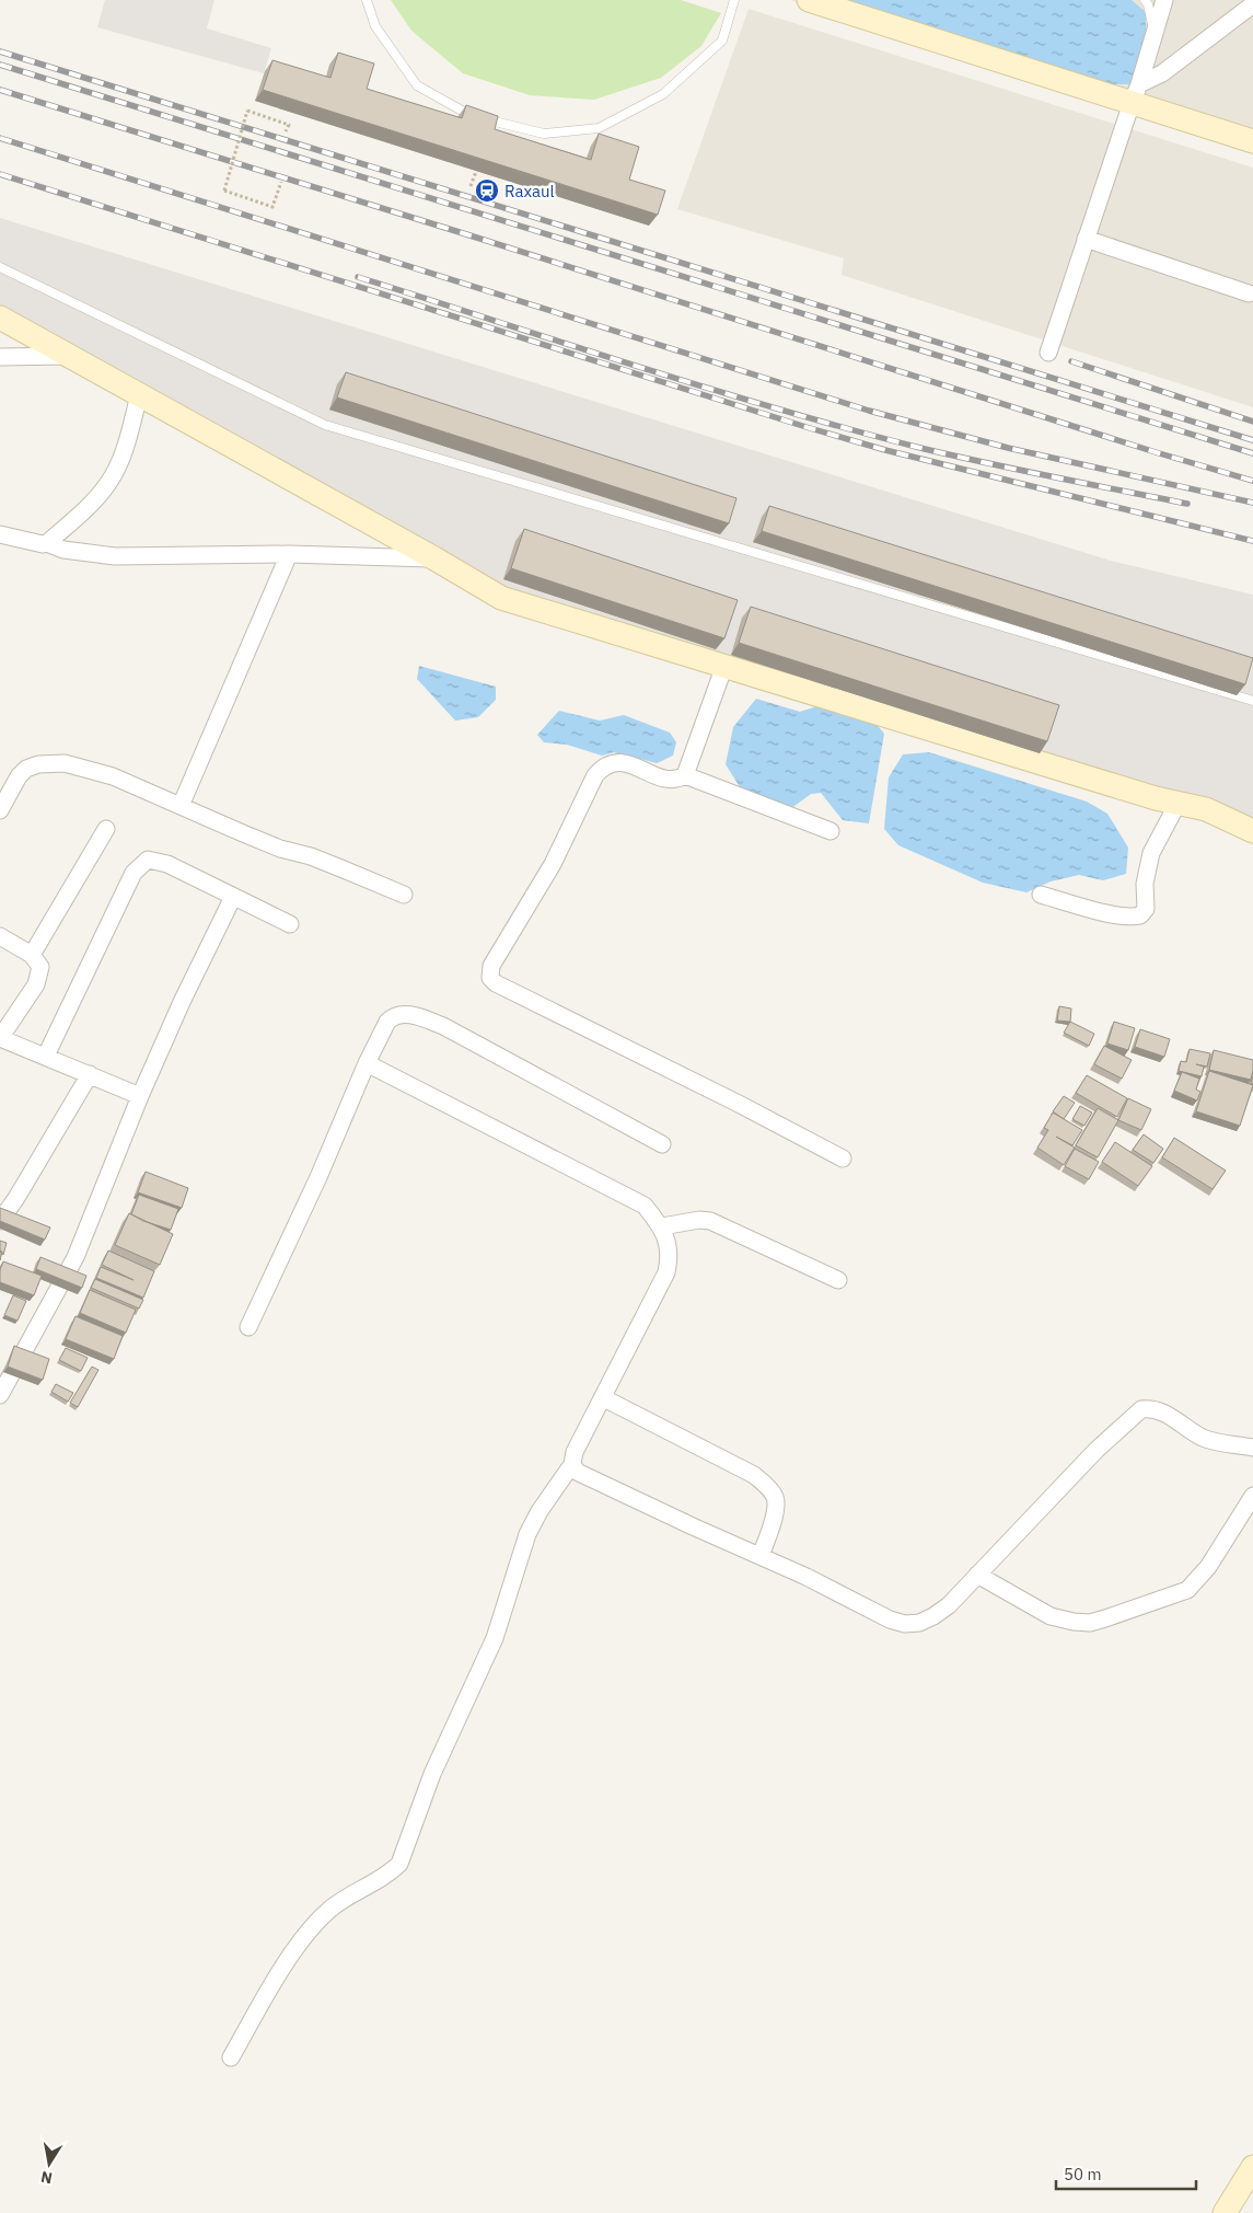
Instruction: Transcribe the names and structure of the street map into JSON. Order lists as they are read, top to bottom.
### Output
{
  "places": {
    "station": ["Raxaul"]
  },
  "scale_bar": "50 m",
  "north": "bottom"
}
